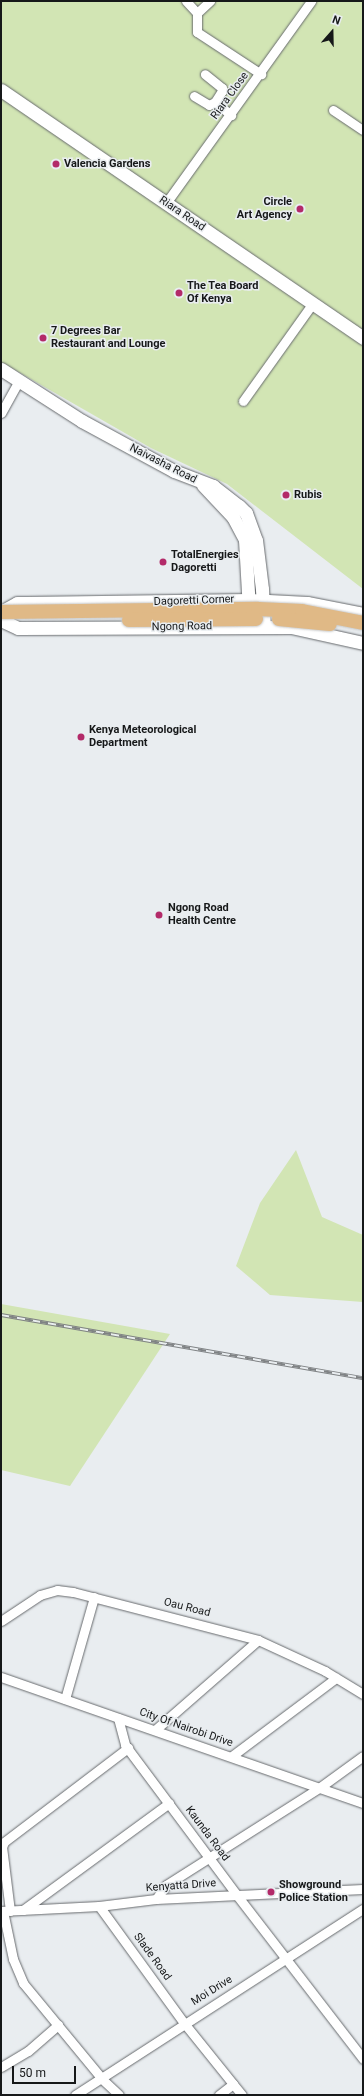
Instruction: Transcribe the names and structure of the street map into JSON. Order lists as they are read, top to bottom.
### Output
{
  "streets": {
    "main road": [
      "Riara Road",
      "Naivasha Road",
      "Dagoretti Corner",
      "Ngong Road"
    ],
    "street": [
      "Riara Close",
      "Oau Road",
      "City Of Nairobi Drive",
      "Kaunda Road",
      "Kenyatta Drive",
      "Slade Road",
      "Moi Drive"
    ]
  },
  "crossings": [
    ["Riara Close", "Riara Road"],
    ["Naivasha Road", "Dagoretti Corner"],
    ["City Of Nairobi Drive", "Kaunda Road"],
    ["Kaunda Road", "Kenyatta Drive"],
    ["Kaunda Road", "Moi Drive"],
    ["Kenyatta Drive", "Slade Road"],
    ["Slade Road", "Moi Drive"]
  ],
  "places": [
    "Valencia Gardens",
    "Circle Art Agency",
    "The Tea Board Of Kenya",
    "7 Degrees Bar Restaurant and Lounge",
    "Rubis",
    "TotalEnergies Dagoretti",
    "Kenya Meteorological Department",
    "Ngong Road Health Centre",
    "Showground Police Station"
  ],
  "scale_bar": "50 m",
  "north": "top"
}
